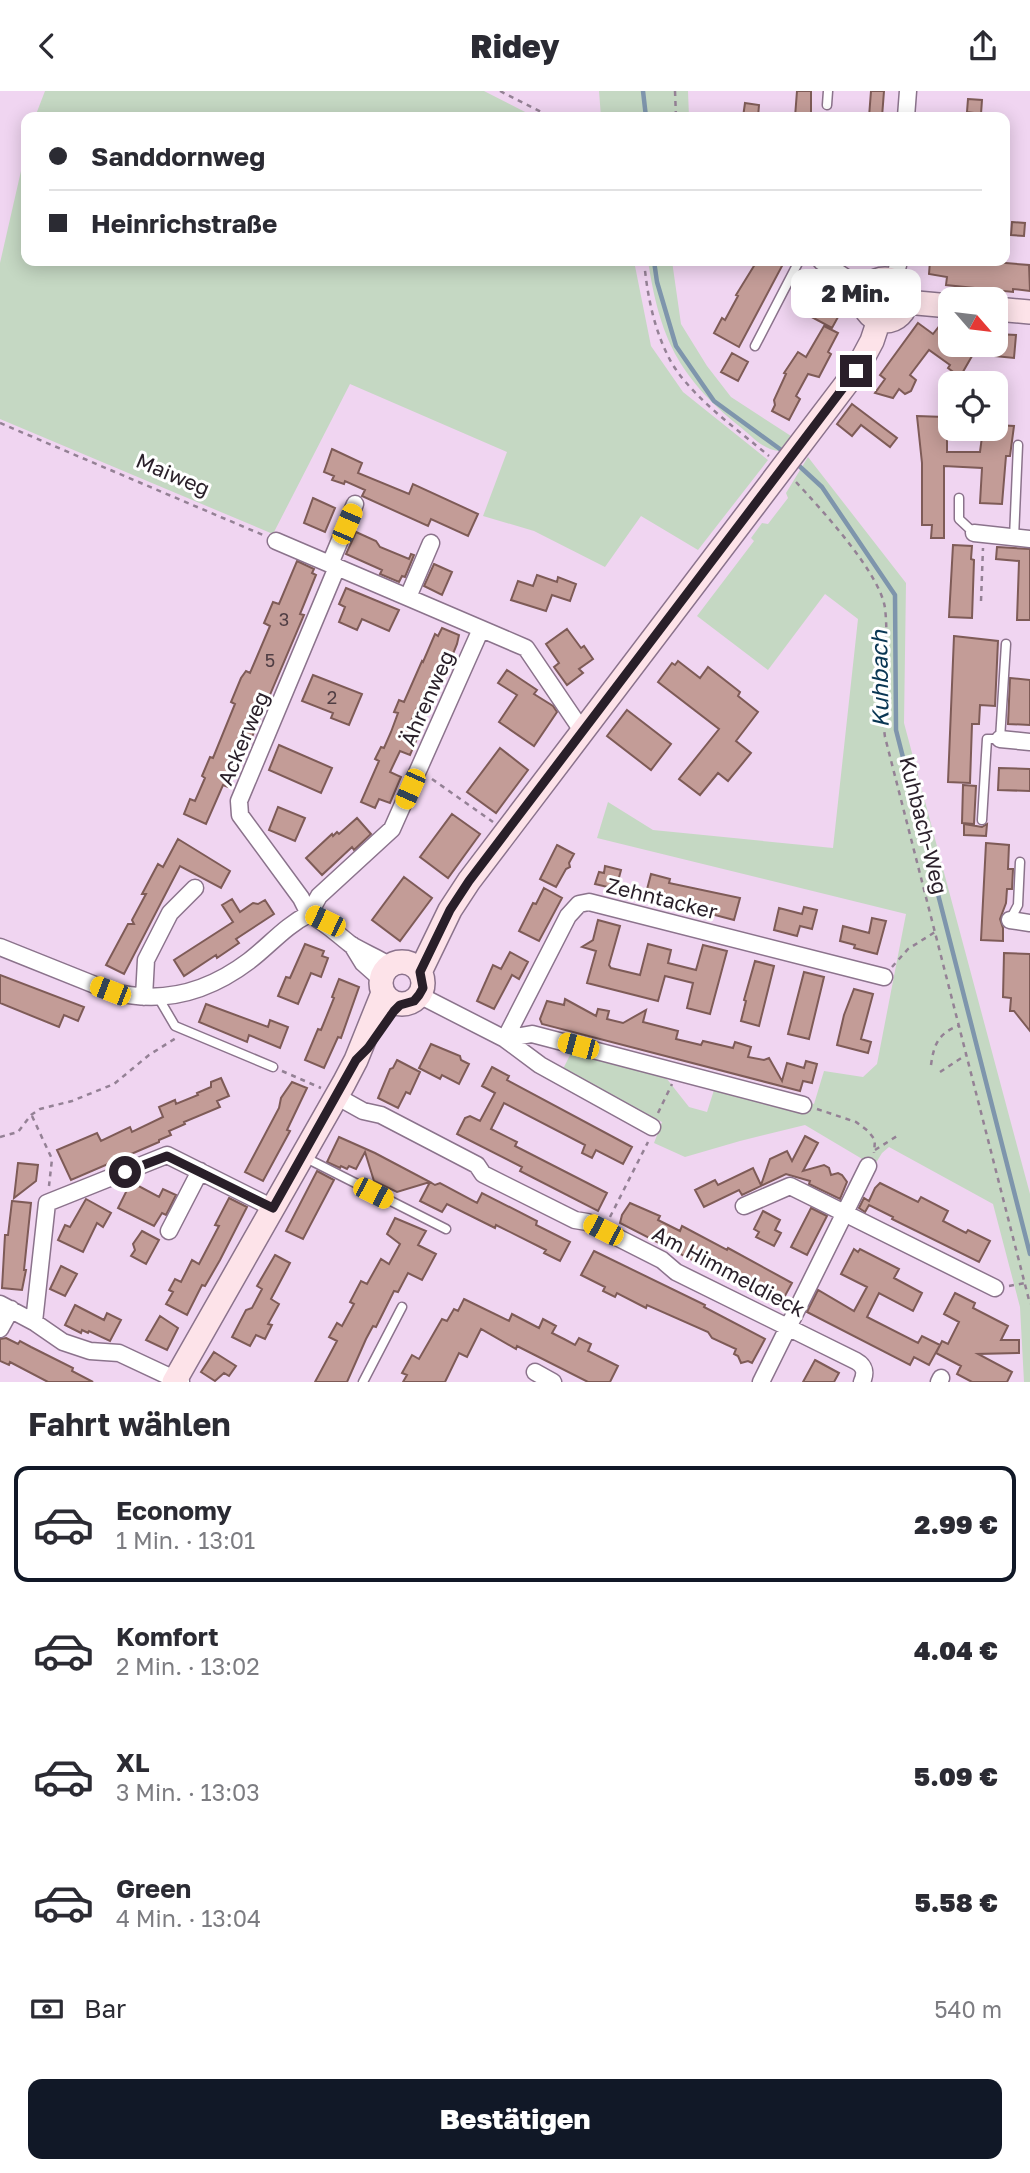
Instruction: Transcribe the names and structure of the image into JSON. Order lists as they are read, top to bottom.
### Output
{
  "streets": {
    "street": [
      "Ährenweg",
      "Ackerweg",
      "Zehntacker",
      "Am Himmeldieck"
    ],
    "path": ["Maiweg", "Kuhbach-Weg"]
  },
  "crossings": [
    ["Ährenweg", "Ackerweg"]
  ],
  "water": ["Kuhbach"],
  "house_numbers": ["3", "5", "2"],
  "north": "bottom right",
  "page": {
    "header": "Ridey",
    "banner": ["Sanddornweg", "Heinrichstraße"],
    "bubble": "2 Min.",
    "heading": "Fahrt wählen",
    "list": [
      {
        "name": "Economy",
        "note": "1 Min. · 13:01",
        "value": "2.99 €"
      },
      {
        "name": "Komfort",
        "note": "2 Min. · 13:02",
        "value": "4.04 €"
      },
      {
        "name": "XL",
        "note": "3 Min. · 13:03",
        "value": "5.09 €"
      },
      {
        "name": "Green",
        "note": "4 Min. · 13:04",
        "value": "5.58 €"
      }
    ],
    "pay": ["Bar", "540 m"],
    "buttons": "Bestätigen"
  }
}
